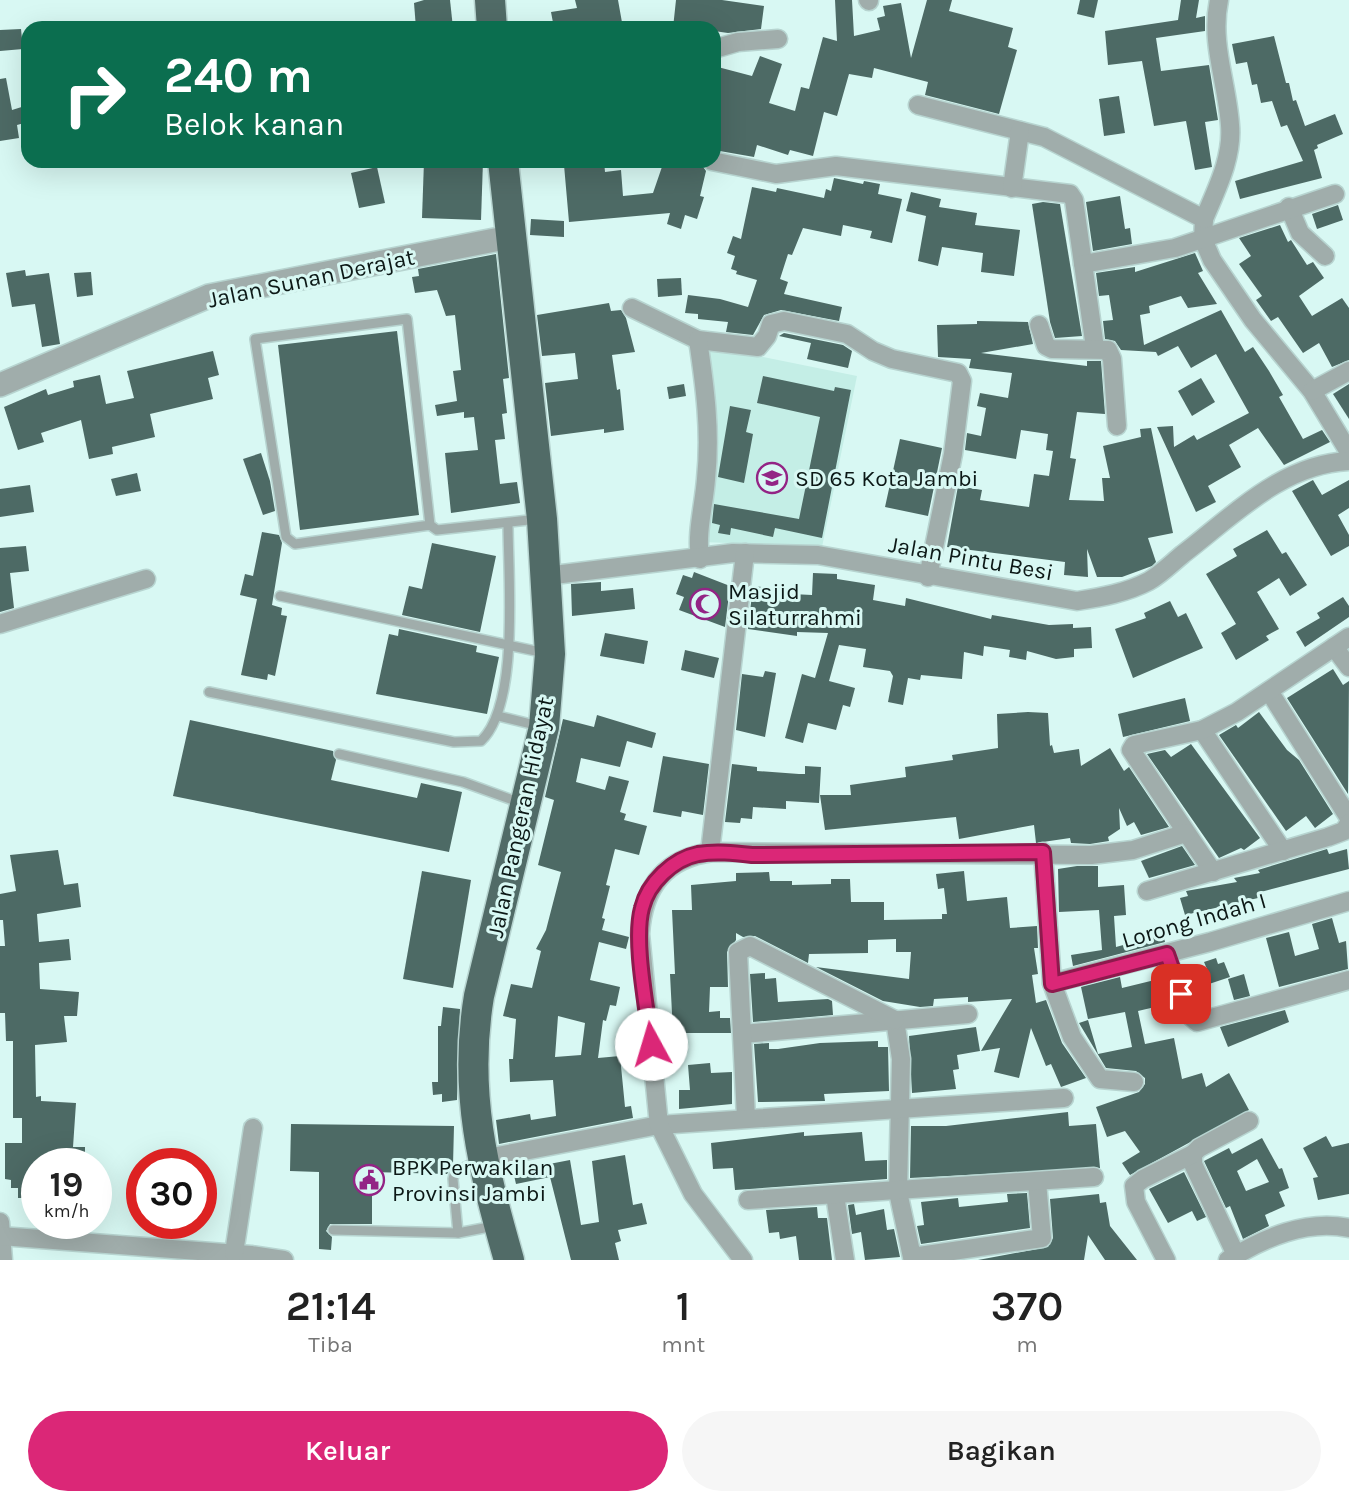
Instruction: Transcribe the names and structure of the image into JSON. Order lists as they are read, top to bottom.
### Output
{
  "streets": {
    "highway": ["Jalan Pangeran Hidayat"],
    "street": ["Jalan Sunan Derajat", "Jalan Pintu Besi", "Lorong Indah I"]
  },
  "crossings": [
    ["Jalan Sunan Derajat", "Jalan Pangeran Hidayat"],
    ["Jalan Pintu Besi", "Jalan Pangeran Hidayat"]
  ],
  "places": {
    "school or university": ["SD 65 Kota Jambi"],
    "mosque": ["Masjid Silaturrahmi"],
    "public building": ["BPK Perwakilan Provinsi Jambi"]
  },
  "page": {
    "turn": ["240 m", "Belok kanan"],
    "speed": "19 km/h",
    "limit": "30",
    "eta": [
      "21:14",
      "Tiba",
      "1",
      "mnt",
      "370",
      "m"
    ],
    "buttons": ["Keluar", "Bagikan"]
  }
}
